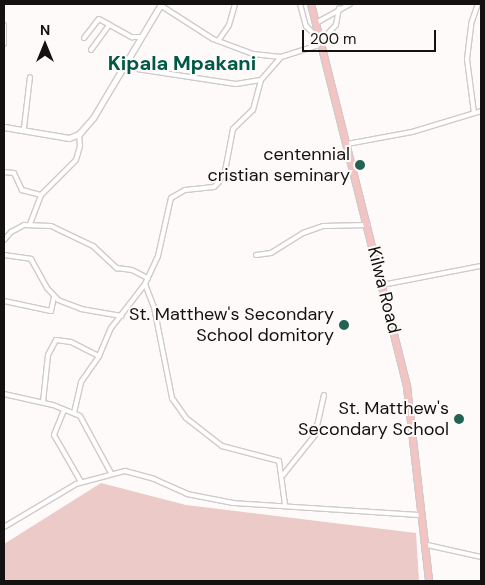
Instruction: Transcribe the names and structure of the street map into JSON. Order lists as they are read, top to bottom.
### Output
{
  "streets": {
    "highway": ["Kilwa Road"]
  },
  "districts": ["Kipala Mpakani"],
  "places": ["centennial cristian seminary", "St. Matthew's Secondary School domitory", "St. Matthew's Secondary School"],
  "scale_bar": "200 m",
  "north": "top"
}
